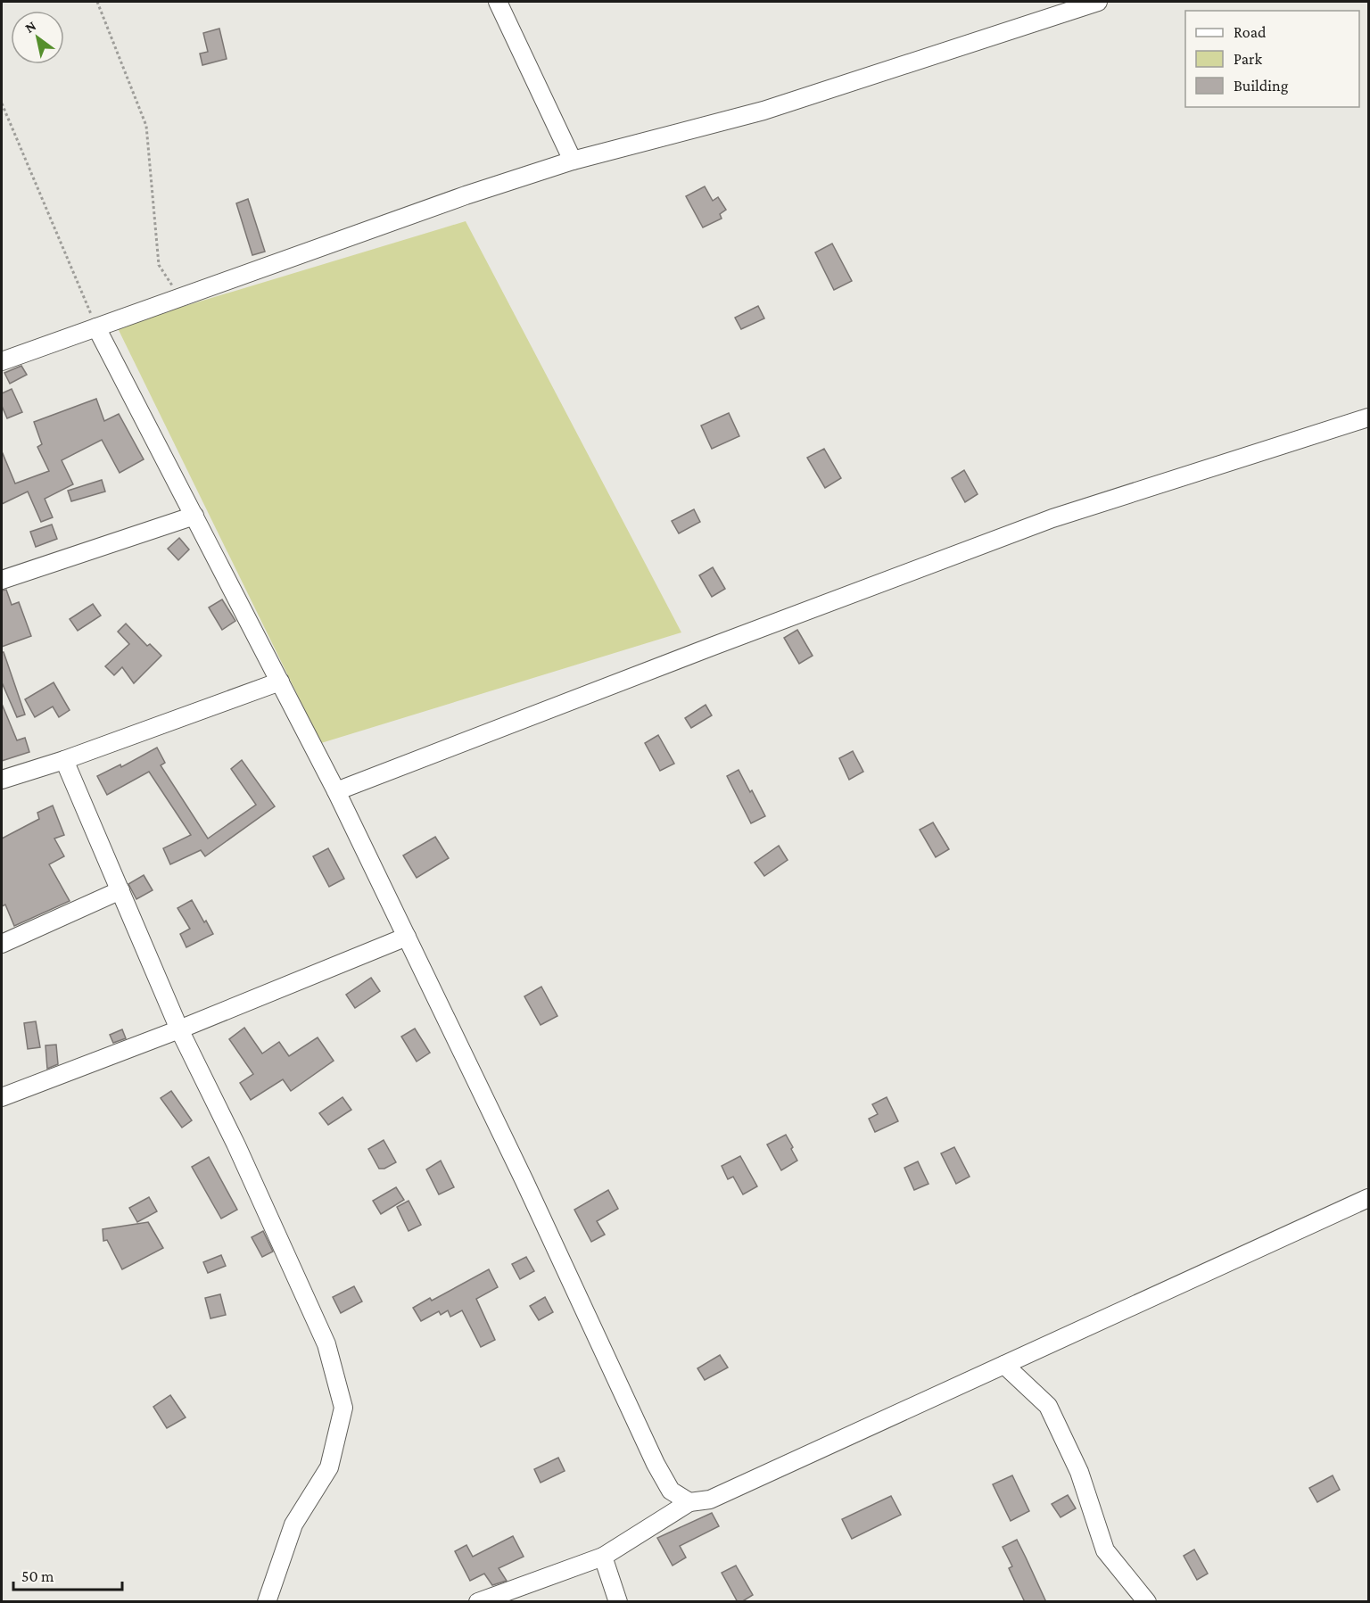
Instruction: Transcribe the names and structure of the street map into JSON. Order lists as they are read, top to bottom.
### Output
{
  "legend": ["Road", "Park", "Building"],
  "scale_bar": "50 m",
  "north": "top left"
}
